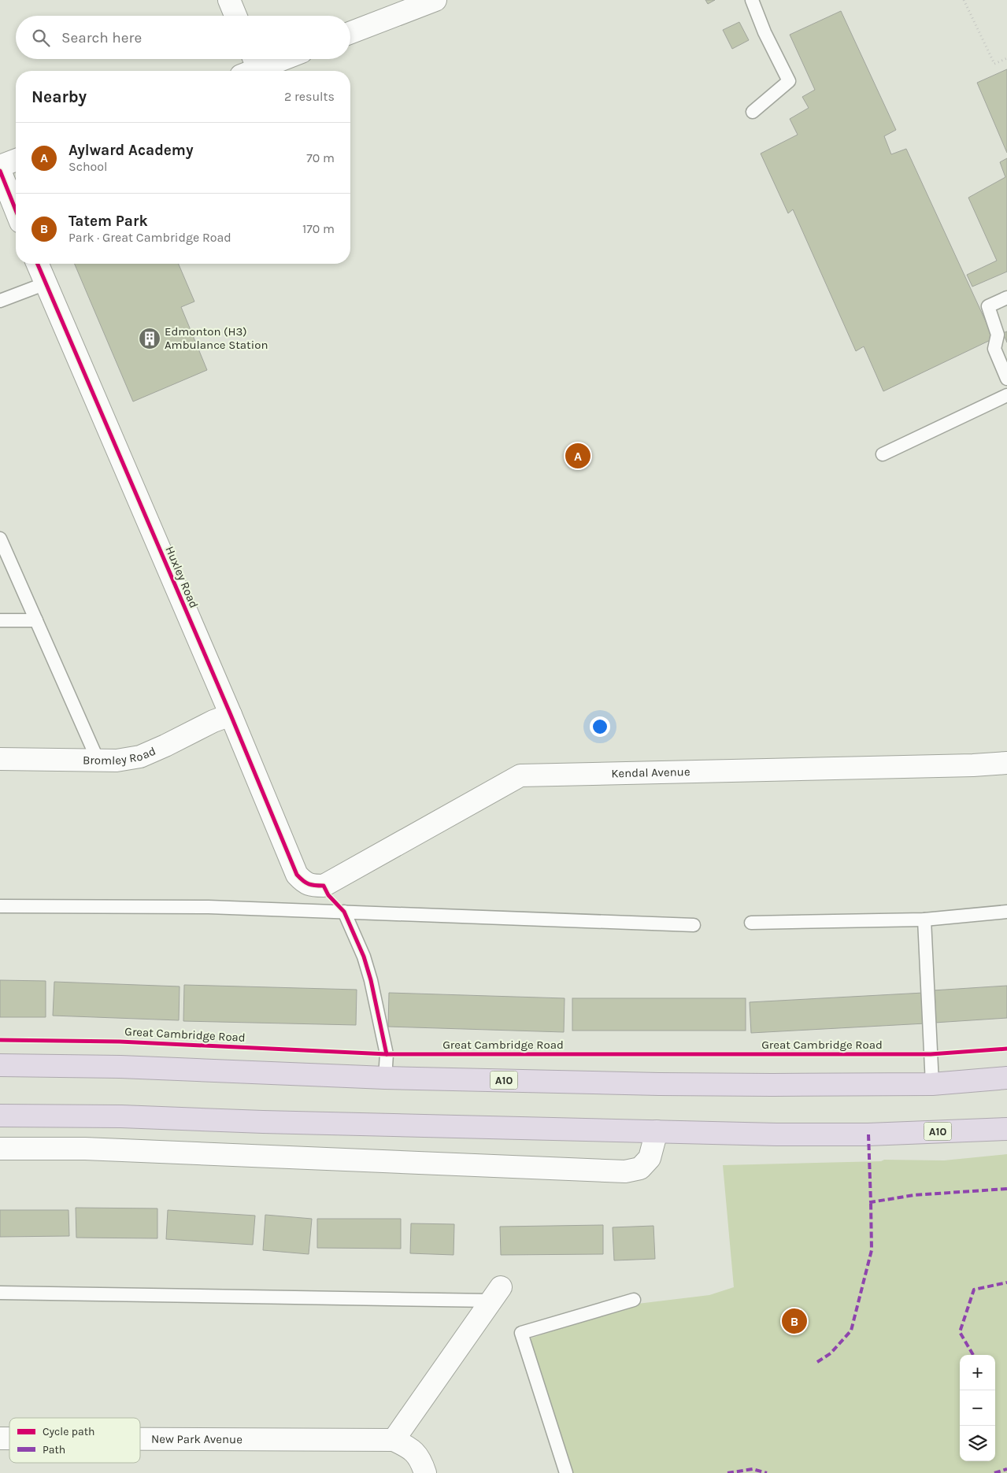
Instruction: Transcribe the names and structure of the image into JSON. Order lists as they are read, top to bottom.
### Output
{
  "streets": {
    "highway": ["A10"],
    "street": [
      "Huxley Road",
      "Bromley Road",
      "Kendal Avenue",
      "New Park Avenue"
    ],
    "cycle path": ["Great Cambridge Road"]
  },
  "crossings": [
    ["Huxley Road", "Bromley Road"],
    ["Huxley Road", "Kendal Avenue"]
  ],
  "places": {
    "building": ["Edmonton (H3) Ambulance Station"]
  },
  "legend": ["Cycle path", "Path"],
  "page": {
    "search": "Search here",
    "heading": ["Nearby", "2 results"],
    "list": [
      {
        "mark": "A",
        "name": "Aylward Academy",
        "note": "School",
        "value": "70 m"
      },
      {
        "mark": "B",
        "name": "Tatem Park",
        "note": "Park · Great Cambridge Road",
        "value": "170 m"
      }
    ],
    "pins": ["A", "B"],
    "map_buttons": ["+", "−"]
  }
}
